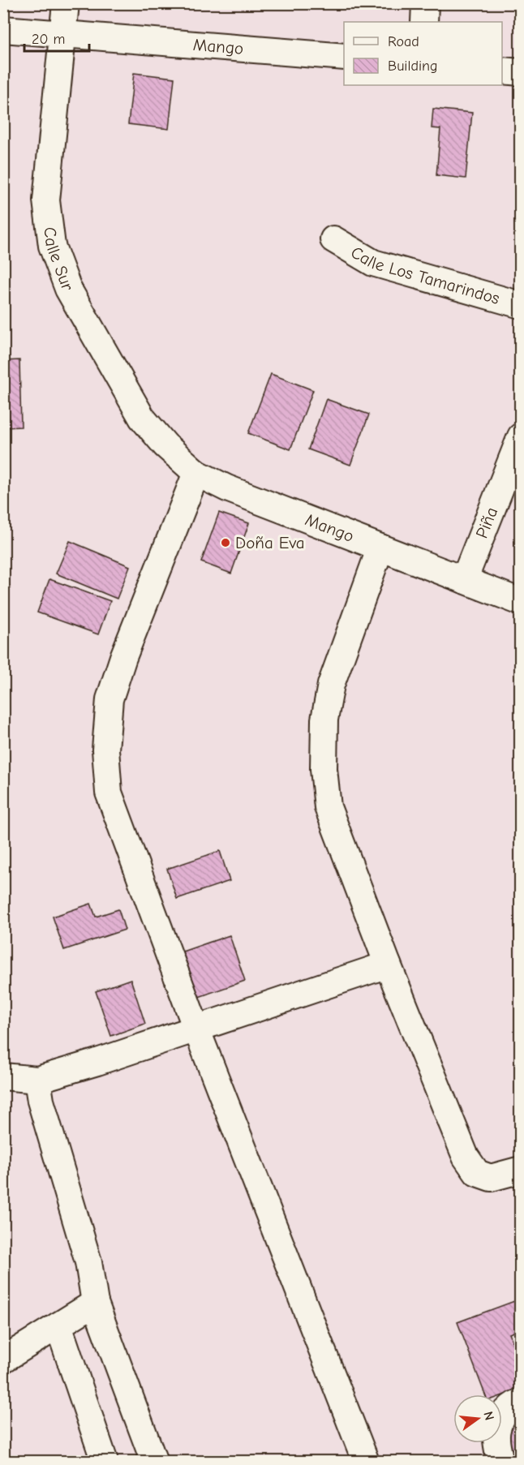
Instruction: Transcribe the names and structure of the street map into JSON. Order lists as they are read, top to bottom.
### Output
{
  "streets": {
    "street": [
      "Mango",
      "Calle Sur",
      "Calle Los Tamarindos",
      "Piña"
    ]
  },
  "crossings": [
    ["Mango", "Calle Sur"],
    ["Mango", "Piña"]
  ],
  "places": ["Doña Eva"],
  "legend": ["Road", "Building"],
  "scale_bar": "20 m",
  "north": "right"
}
